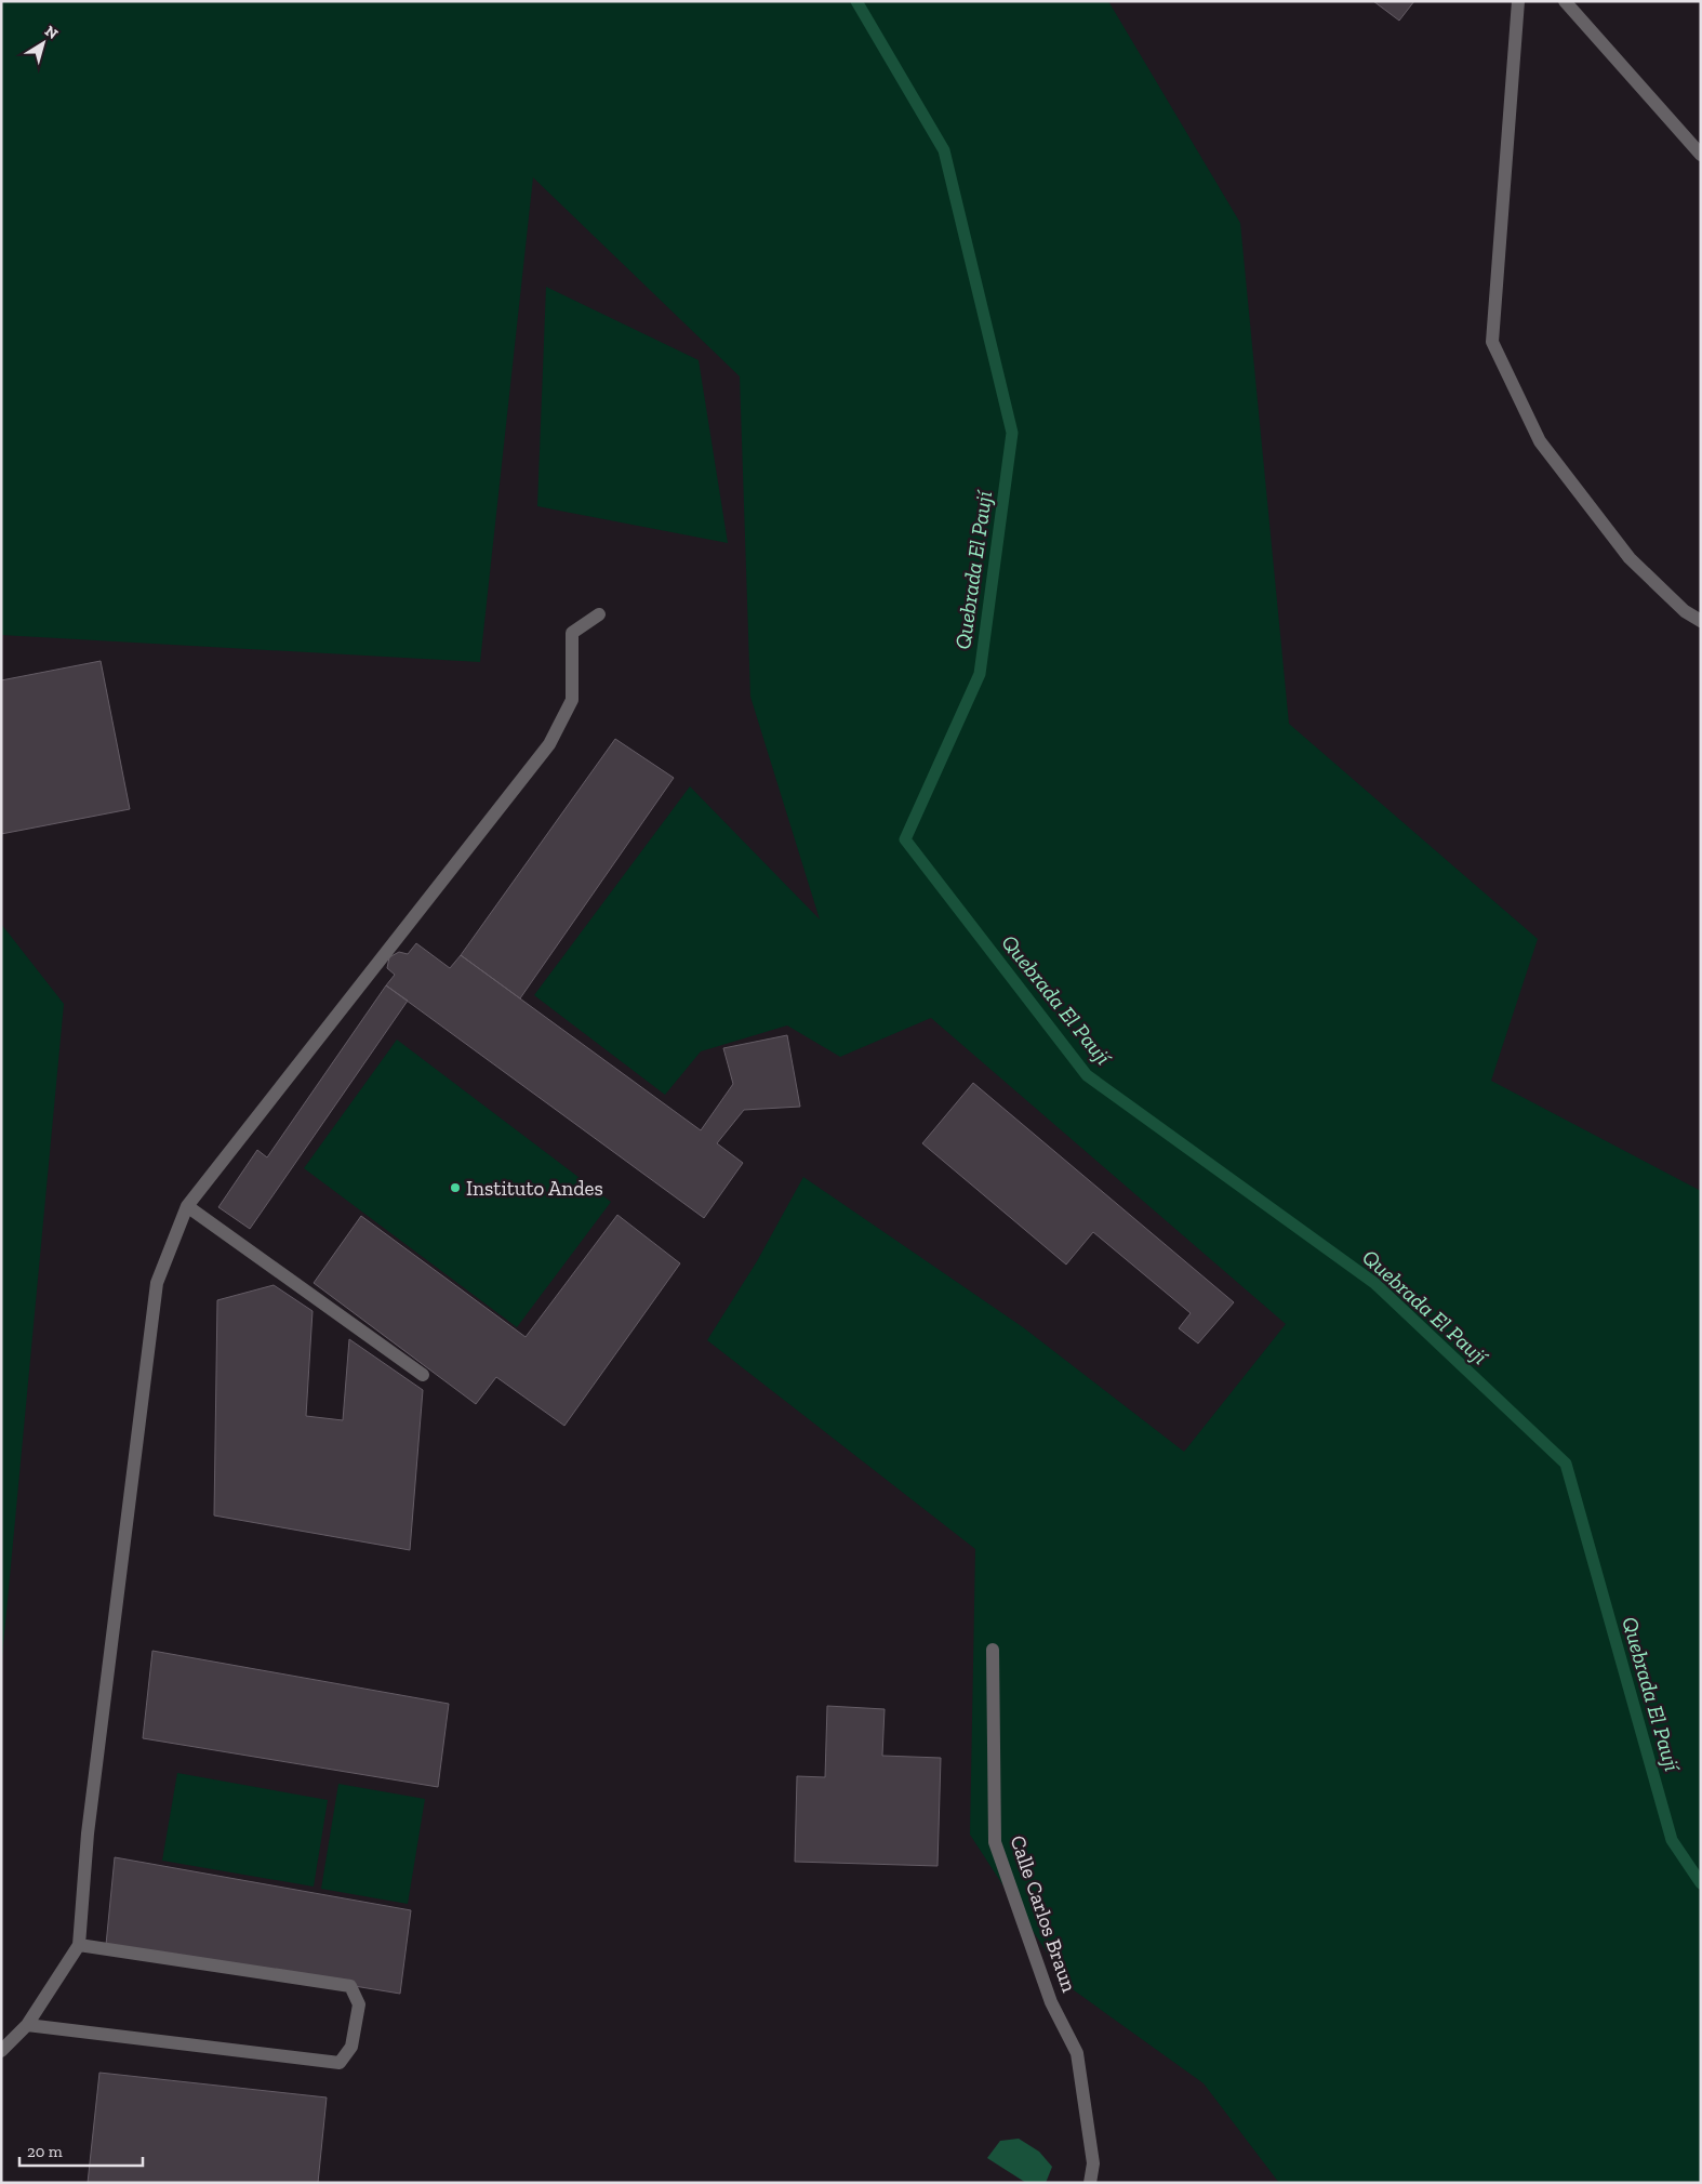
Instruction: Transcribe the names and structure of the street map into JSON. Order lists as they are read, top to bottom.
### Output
{
  "streets": {
    "street": ["Calle Carlos Braun"]
  },
  "water": ["Quebrada El Paují"],
  "places": ["Instituto Andes"],
  "scale_bar": "20 m",
  "north": "top right"
}
